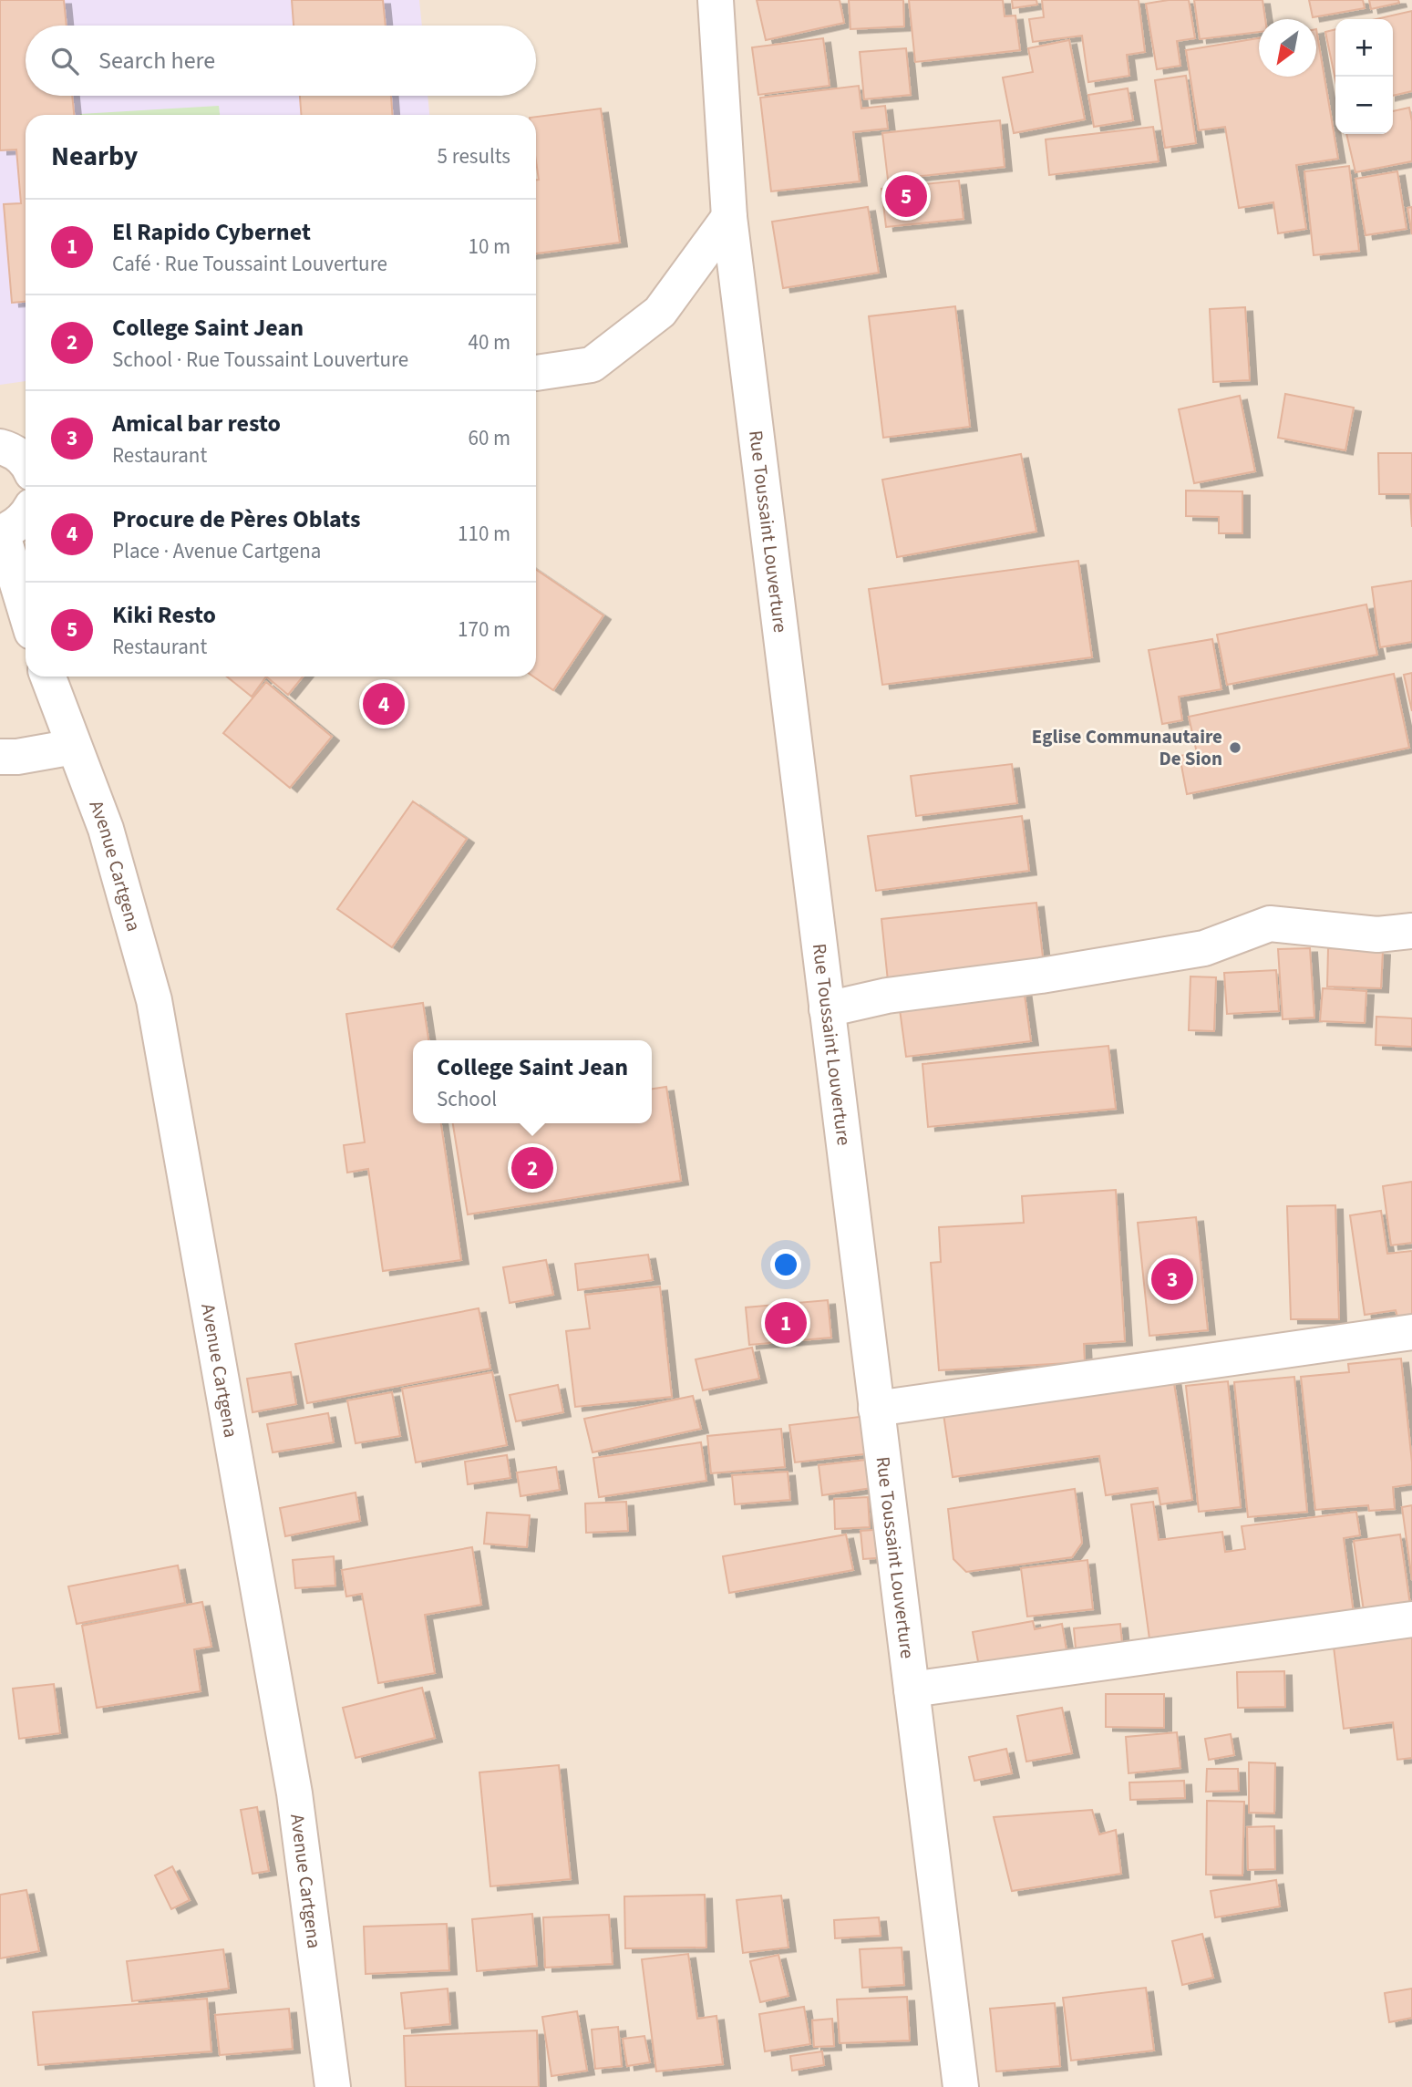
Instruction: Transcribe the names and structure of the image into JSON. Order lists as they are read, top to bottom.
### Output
{
  "streets": {
    "street": ["Rue Toussaint Louverture", "Avenue Cartgena"]
  },
  "places": ["Eglise Communautaire De Sion"],
  "north": "bottom left",
  "page": {
    "map_buttons": ["+", "−"],
    "search": "Search here",
    "heading": ["Nearby", "5 results"],
    "pins": [
      "5",
      "4",
      "2",
      "3",
      "1"
    ],
    "list": [
      {
        "mark": "1",
        "name": "El Rapido Cybernet",
        "note": "Café · Rue Toussaint Louverture",
        "value": "10 m"
      },
      {
        "mark": "2",
        "name": "College Saint Jean",
        "note": "School · Rue Toussaint Louverture",
        "value": "40 m"
      },
      {
        "mark": "3",
        "name": "Amical bar resto",
        "note": "Restaurant",
        "value": "60 m"
      },
      {
        "mark": "4",
        "name": "Procure de Pères Oblats",
        "note": "Place · Avenue Cartgena",
        "value": "110 m"
      },
      {
        "mark": "5",
        "name": "Kiki Resto",
        "note": "Restaurant",
        "value": "170 m"
      }
    ],
    "popup": ["College Saint Jean", "School"]
  }
}
